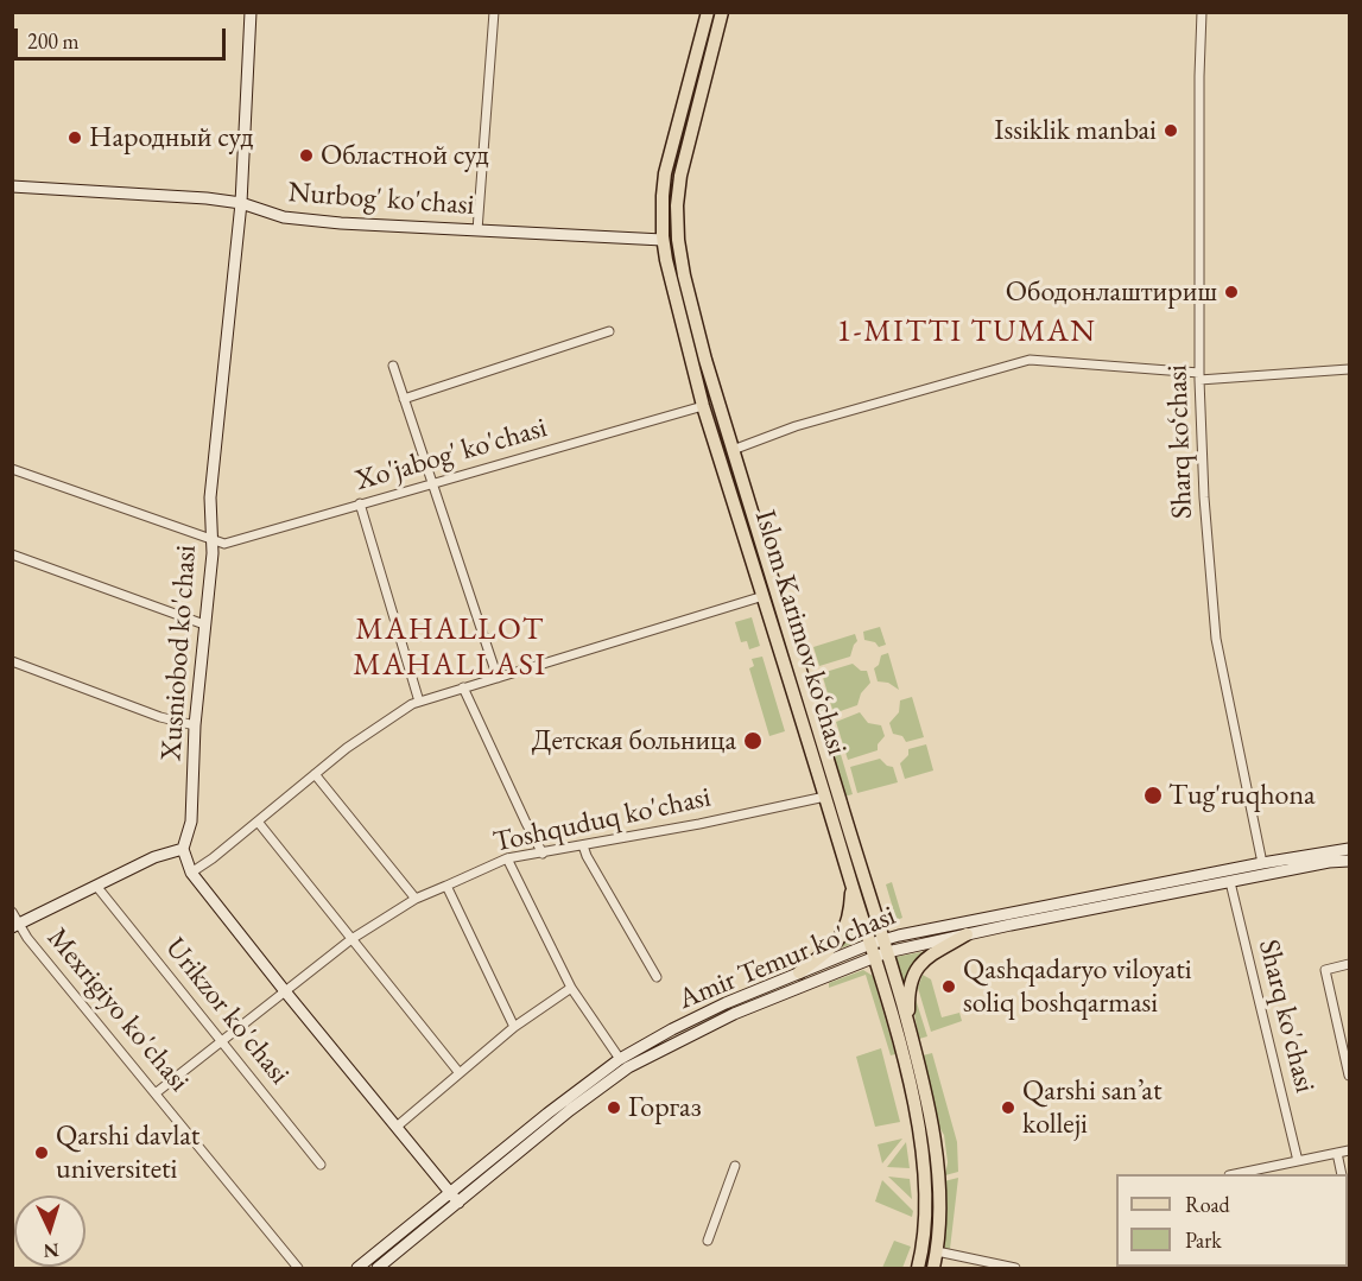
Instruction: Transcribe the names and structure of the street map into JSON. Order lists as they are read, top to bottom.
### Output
{
  "streets": {
    "main road": [
      "Nurbog' ko'chasi",
      "Islom Karimov ko‘chasi",
      "Xusniobod ko'chasi",
      "Amir Temur ko'chasi"
    ],
    "street": [
      "Sharq ko‘chasi",
      "Xo'jabog' ko'chasi",
      "Toshquduq ko'chasi",
      "Mexrigiyo ko'chasi",
      "Urikzor ko'chasi",
      "Sharq ko'chasi"
    ]
  },
  "crossings": [
    ["Nurbog' ko'chasi", "Islom Karimov ko‘chasi"],
    ["Nurbog' ko'chasi", "Xusniobod ko'chasi"],
    ["Sharq ko‘chasi", "Amir Temur ko'chasi"],
    ["Xo'jabog' ko'chasi", "Islom Karimov ko‘chasi"],
    ["Xo'jabog' ko'chasi", "Xusniobod ko'chasi"],
    ["Islom Karimov ko‘chasi", "Toshquduq ko'chasi"],
    ["Islom Karimov ko‘chasi", "Amir Temur ko'chasi"],
    ["Toshquduq ko'chasi", "Mexrigiyo ko'chasi"],
    ["Toshquduq ko'chasi", "Urikzor ko'chasi"],
    ["Amir Temur ko'chasi", "Sharq ko'chasi"]
  ],
  "districts": ["1-MITTI TUMAN", "MAHALLOT MAHALLASI"],
  "places": [
    "Issiklik manbai",
    "Народный суд",
    "Областной суд",
    "Ободонлаштириш",
    "Детская больница",
    "Tug'ruqhona",
    "Qashqadaryo viloyati soliq boshqarmasi",
    "Горгаз",
    "Qarshi san’at kolleji",
    "Qarshi davlat universiteti"
  ],
  "legend": ["Road", "Park"],
  "scale_bar": "200 m",
  "north": "bottom"
}
